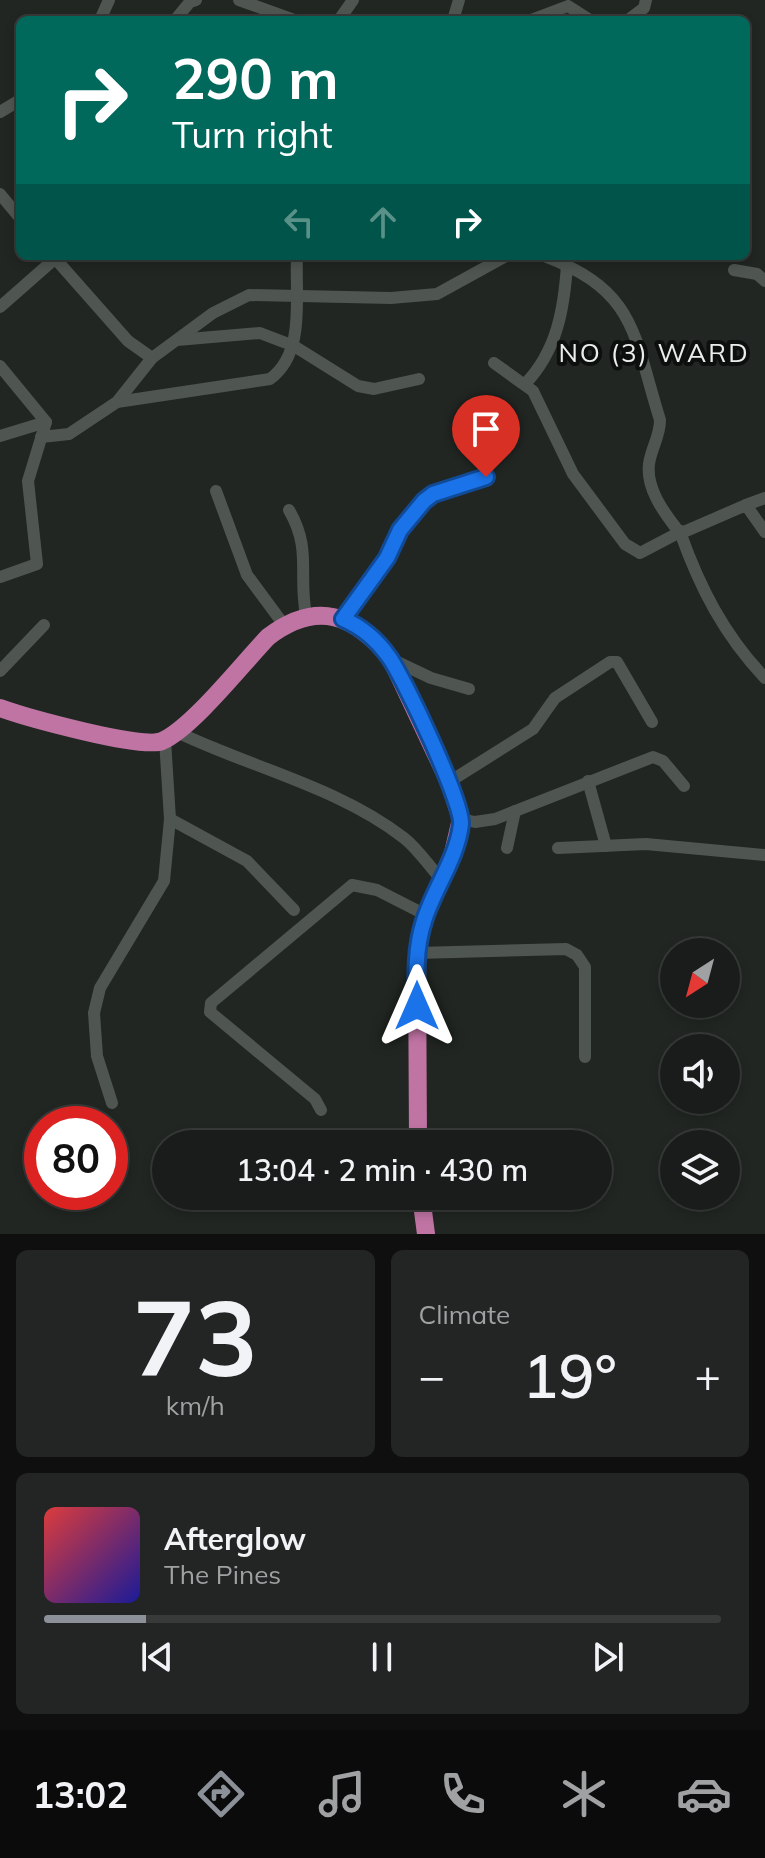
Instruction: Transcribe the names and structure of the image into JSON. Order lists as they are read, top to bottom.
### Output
{
  "districts": ["NO (3) WARD"],
  "north": "bottom left",
  "page": {
    "turn": ["290 m", "Turn right"],
    "limit": "80",
    "trip": "13:04 · 2 min · 430 m",
    "tile": [
      ["73", "km/h"],
      "Climate"
    ],
    "heat": ["−", "19°", "+"],
    "song": ["Afterglow", "The Pines"],
    "tabs": "13:02"
  }
}
